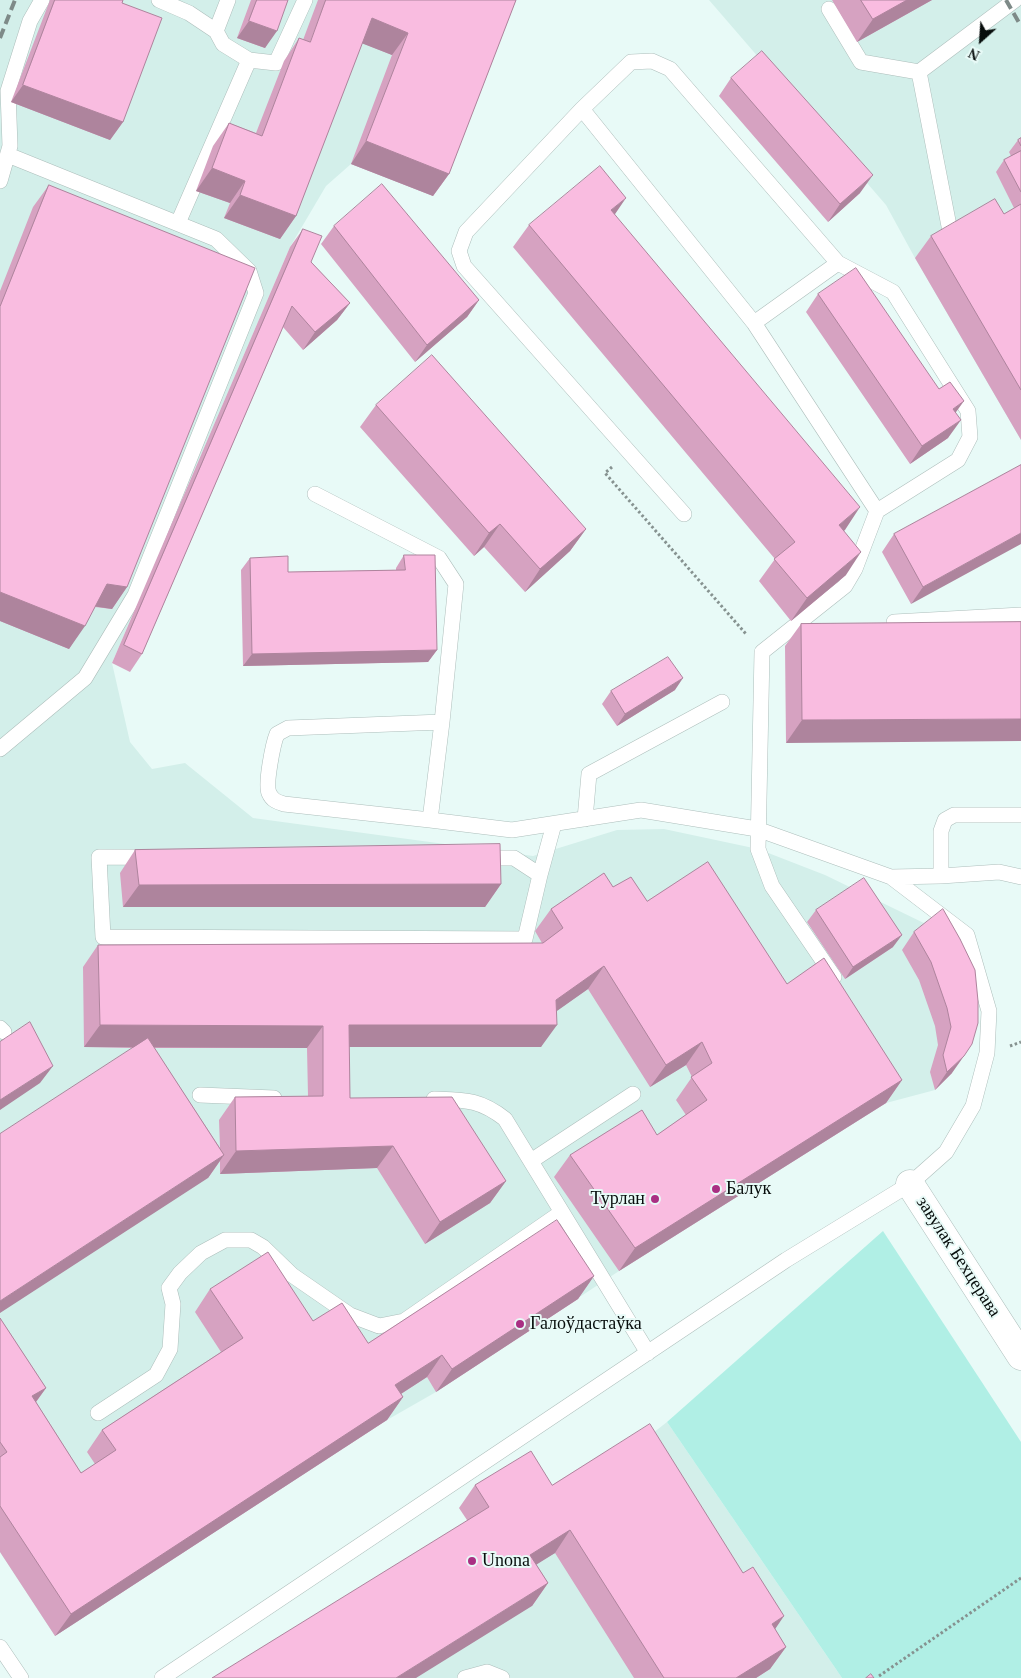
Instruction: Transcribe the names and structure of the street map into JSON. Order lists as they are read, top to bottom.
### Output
{
  "streets": {
    "street": ["завулак Бехцерава"]
  },
  "places": [
    "Балук",
    "Турлан",
    "Галоўдастаўка",
    "Unona"
  ],
  "north": "bottom left"
}
